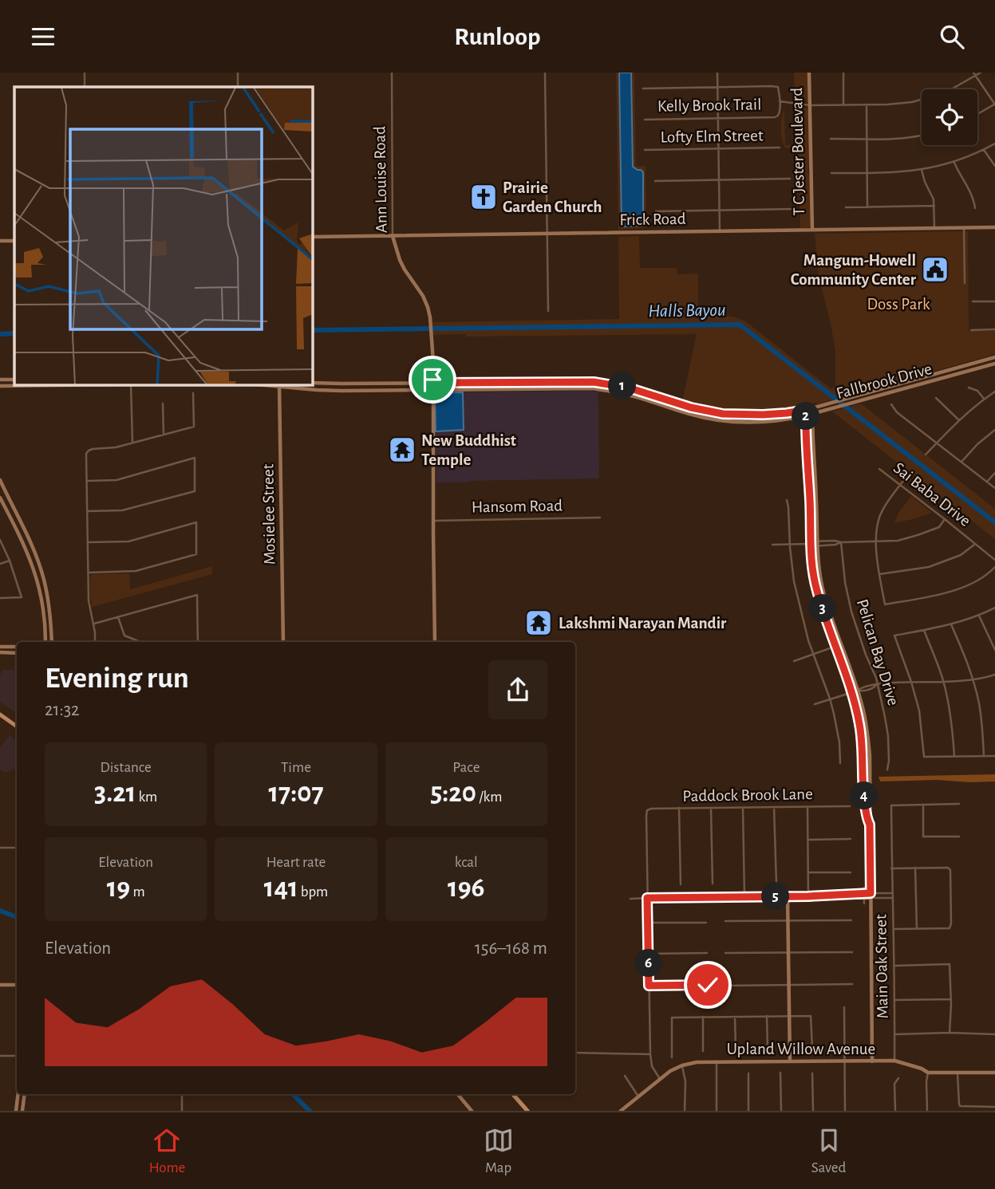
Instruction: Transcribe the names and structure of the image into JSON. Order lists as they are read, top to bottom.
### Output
{
  "streets": {
    "street": [
      "Kelly Brook Trail",
      "Lofty Elm Street",
      "T C Jester Boulevard",
      "Ann Louise Road",
      "Frick Road",
      "Fallbrook Drive",
      "Sai Baba Drive",
      "Hansom Road",
      "Mosielee Street",
      "Pelican Bay Drive",
      "Paddock Brook Lane",
      "Main Oak Street",
      "Upland Willow Avenue"
    ]
  },
  "crossings": [
    ["T C Jester Boulevard", "Frick Road"],
    ["Ann Louise Road", "Frick Road"],
    ["Ann Louise Road", "Fallbrook Drive"],
    ["Ann Louise Road", "Hansom Road"],
    ["Fallbrook Drive", "Mosielee Street"],
    ["Main Oak Street", "Upland Willow Avenue"]
  ],
  "water": ["Halls Bayou"],
  "parks": ["Doss Park"],
  "places": {
    "church": ["Prairie Garden Church"],
    "public building": ["Mangum-Howell Community Center"],
    "temple": ["New Buddhist Temple", "Lakshmi Narayan Mandir"]
  },
  "page": {
    "header": "Runloop",
    "pins": [
      "1",
      "2",
      "3",
      "4",
      "5",
      "6"
    ],
    "heading": ["Evening run", "21:32"],
    "stats": [
      ["Distance", "3.21 km"],
      ["Time", "17:07"],
      ["Pace", "5:20 /km"],
      ["Elevation", "19 m"],
      ["Heart rate", "141 bpm"],
      ["kcal", "196"]
    ],
    "chart": ["Elevation", "156–168 m"],
    "tabs": ["Home", "Map", "Saved"]
  }
}
